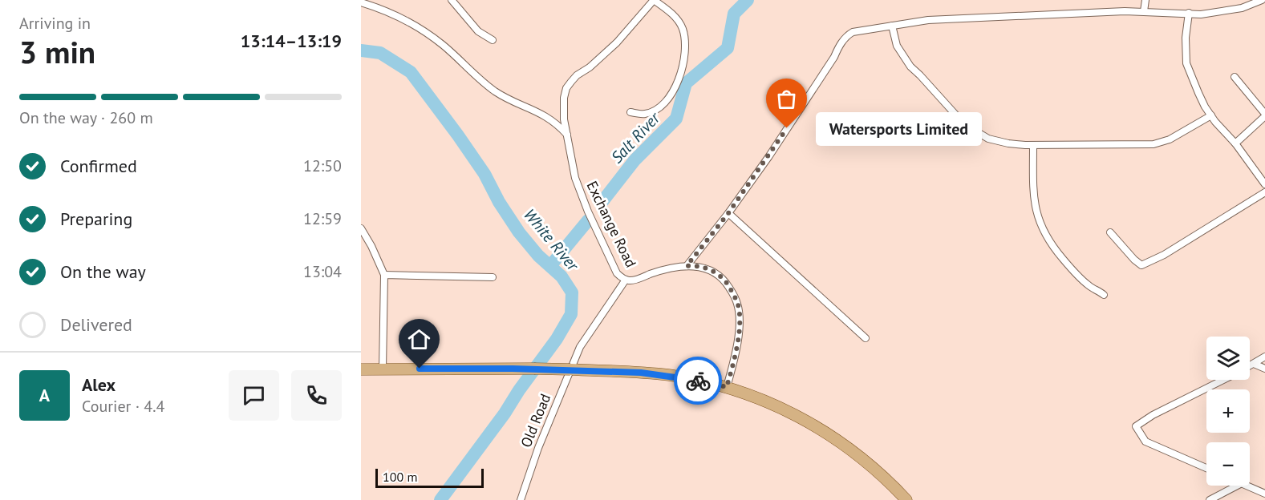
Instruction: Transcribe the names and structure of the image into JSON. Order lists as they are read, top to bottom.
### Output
{
  "streets": {
    "street": ["Exchange Road", "Old Road"]
  },
  "crossings": [
    ["Exchange Road", "Old Road"]
  ],
  "water": ["Salt River", "White River"],
  "places": ["Watersports Limited"],
  "scale_bar": "100 m",
  "page": {
    "heading": ["3 min", "Arriving in", "13:14–13:19"],
    "panel": ["Alex", "Courier · 4.4"],
    "bar": "On the way · 260 m",
    "bubble": "Watersports Limited",
    "list": [
      ["Confirmed", "12:50"],
      ["Preparing", "12:59"],
      ["On the way", "13:04"],
      "Delivered"
    ],
    "map_buttons": ["+", "−"],
    "round": "A",
    "scale": "100 m"
  }
}
